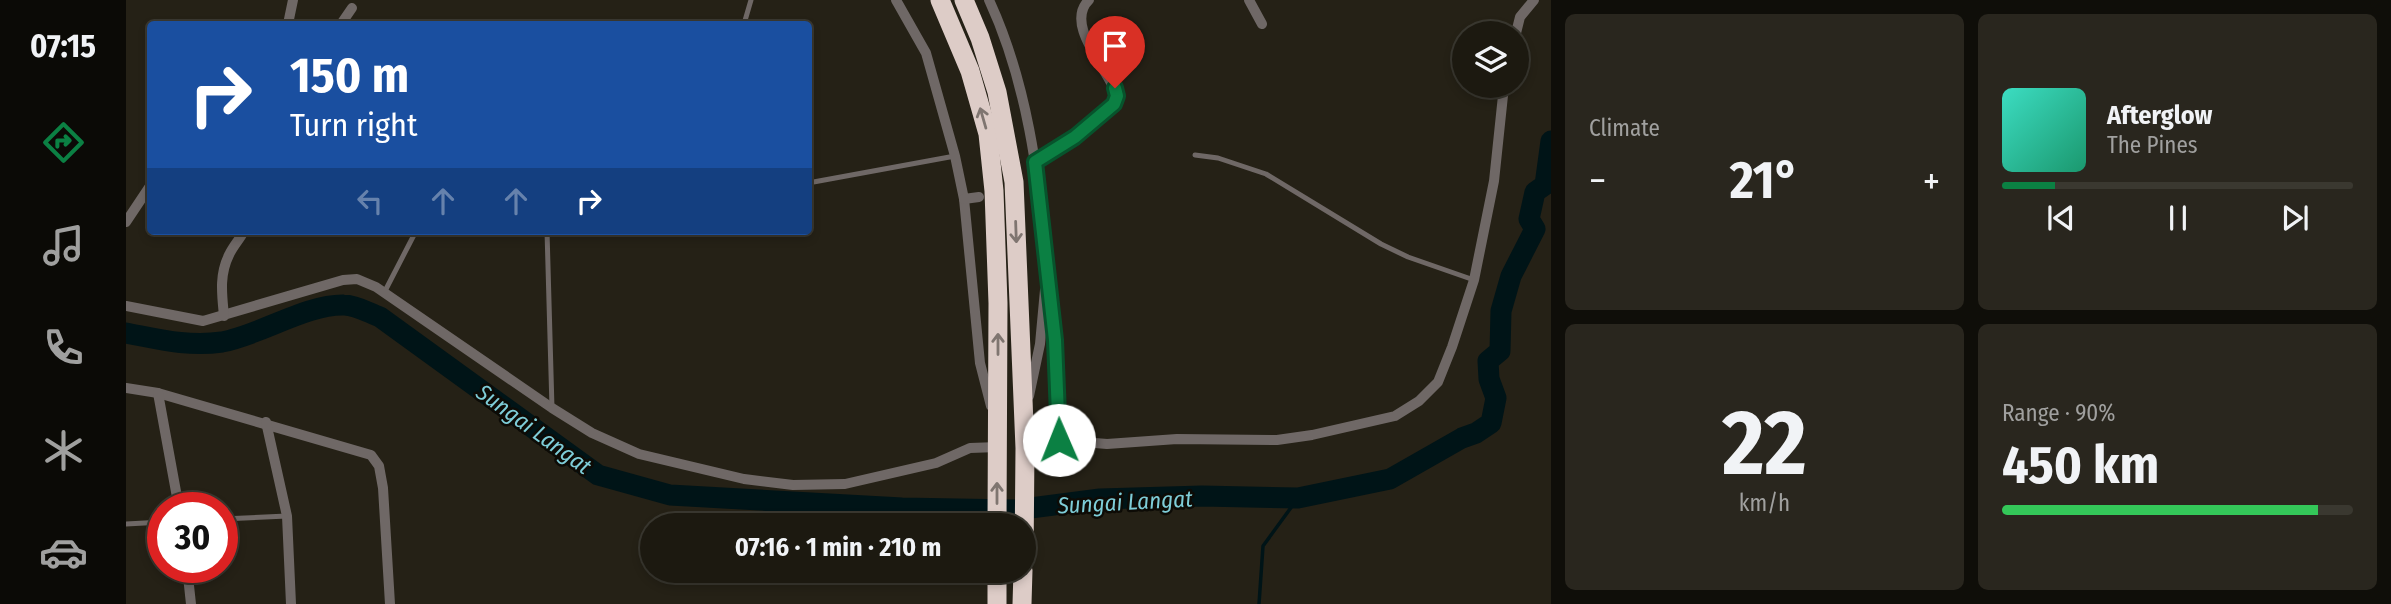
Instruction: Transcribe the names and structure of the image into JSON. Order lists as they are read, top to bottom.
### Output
{
  "water": ["Sungai Langat"],
  "page": {
    "tabs": "07:15",
    "tile": [
      "Climate",
      ["22", "km/h"],
      ["Range · 90%", "450 km"]
    ],
    "turn": ["150 m", "Turn right"],
    "song": ["Afterglow", "The Pines"],
    "heat": ["−", "21°", "+"],
    "limit": "30",
    "trip": "07:16 · 1 min · 210 m"
  }
}
